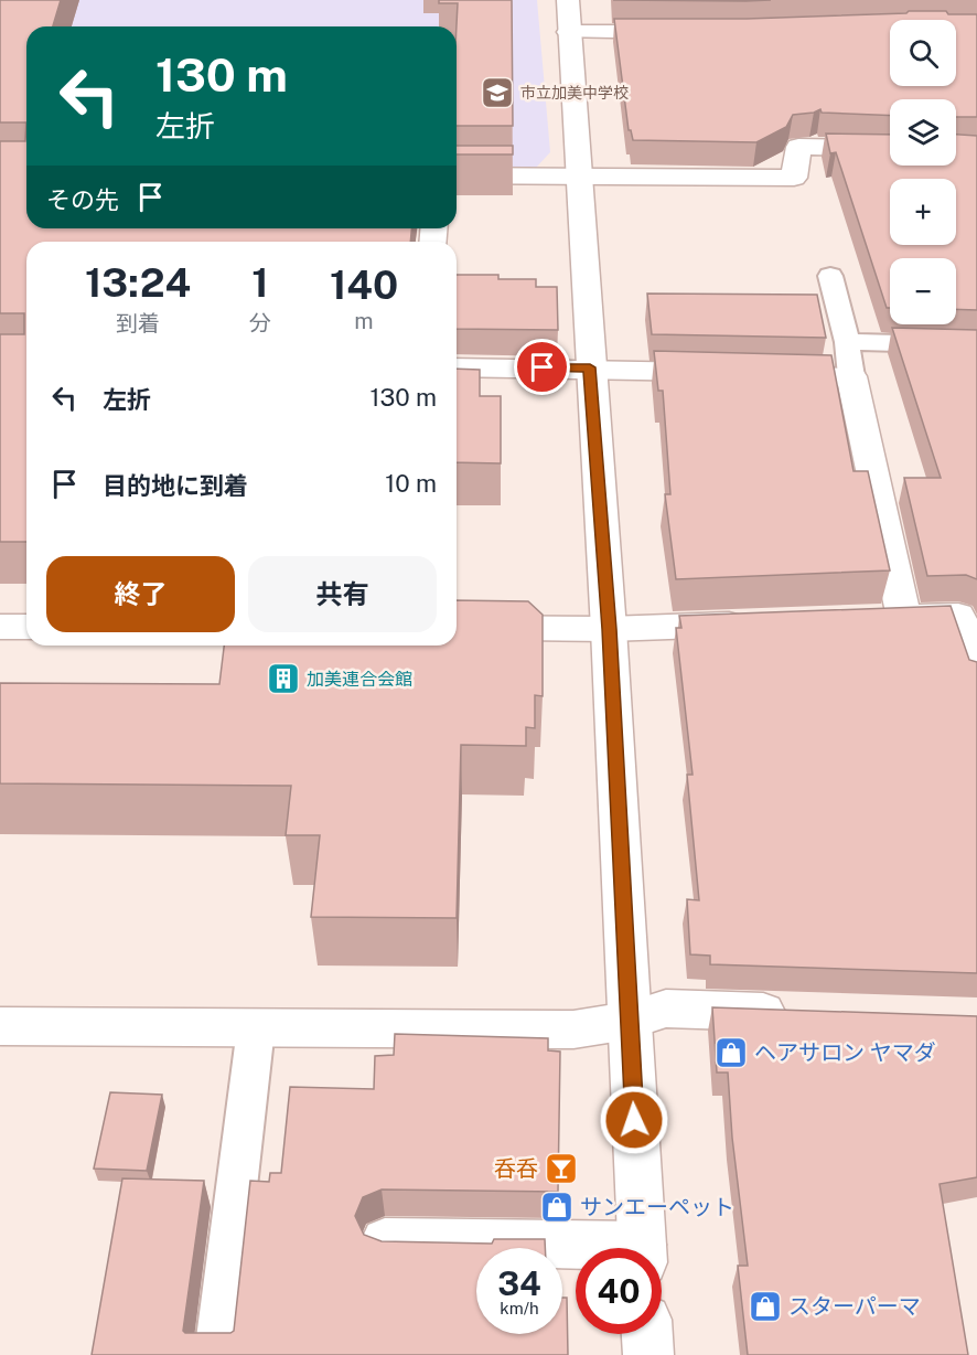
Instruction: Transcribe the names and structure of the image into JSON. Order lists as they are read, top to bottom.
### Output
{
  "places": {
    "school or university": ["市立加美中学校"],
    "building": ["加美連合会館"],
    "shop": ["ヘアサロン ヤマダ", "サンエーペット", "スターパーマ"],
    "bar": ["呑呑"]
  },
  "page": {
    "map_buttons": ["+", "−"],
    "turn": ["130 m", "左折"],
    "then": "その先",
    "eta": [
      "13:24",
      "到着",
      "1",
      "分",
      "140",
      "m"
    ],
    "list": [
      {
        "name": "左折",
        "value": "130 m"
      },
      {
        "name": "目的地に到着",
        "value": "10 m"
      }
    ],
    "buttons": ["終了", "共有"],
    "speed": "34 km/h",
    "limit": "40"
  }
}
